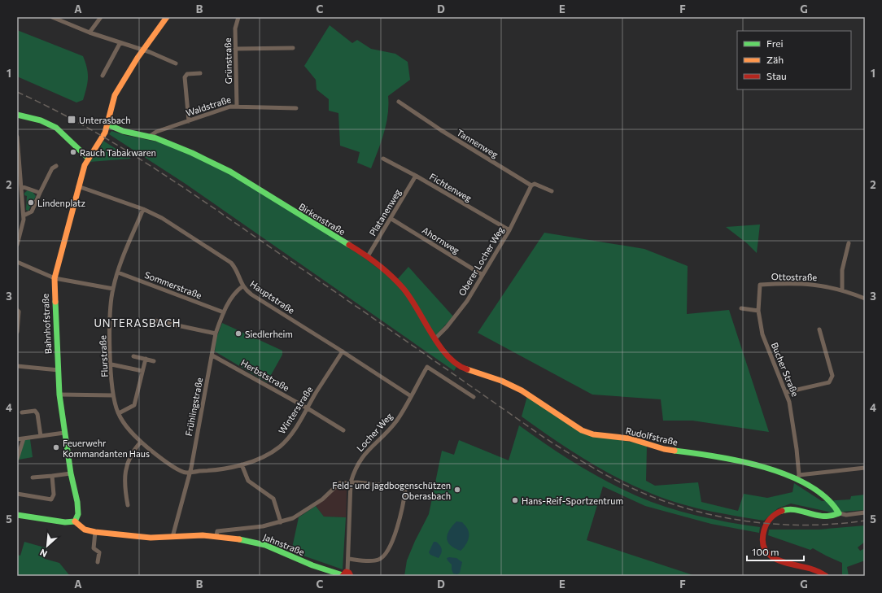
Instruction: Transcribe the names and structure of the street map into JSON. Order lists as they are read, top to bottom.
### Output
{
  "streets": {
    "street": [
      "Grünstraße",
      "Waldstraße",
      "Tannenweg",
      "Fichtenweg",
      "Platanenweg",
      "Birkenstraße",
      "Ahornweg",
      "Oberer Locher Weg",
      "Ottostraße",
      "Sommerstraße",
      "Hauptstraße",
      "Bahnhofstraße",
      "Flurstraße",
      "Bucher Straße",
      "Herbststraße",
      "Frühlingstraße",
      "Winterstraße",
      "Locher Weg",
      "Rudolfstraße",
      "Jahnstraße"
    ]
  },
  "crossings": [
    ["Grünstraße", "Waldstraße"],
    ["Waldstraße", "Birkenstraße"],
    ["Tannenweg", "Oberer Locher Weg"],
    ["Fichtenweg", "Platanenweg"],
    ["Fichtenweg", "Oberer Locher Weg"],
    ["Platanenweg", "Birkenstraße"],
    ["Platanenweg", "Ahornweg"],
    ["Birkenstraße", "Oberer Locher Weg"],
    ["Birkenstraße", "Rudolfstraße"],
    ["Ahornweg", "Oberer Locher Weg"],
    ["Oberer Locher Weg", "Rudolfstraße"],
    ["Ottostraße", "Bucher Straße"],
    ["Sommerstraße", "Flurstraße"],
    ["Sommerstraße", "Frühlingstraße"],
    ["Hauptstraße", "Bahnhofstraße"],
    ["Hauptstraße", "Flurstraße"],
    ["Hauptstraße", "Frühlingstraße"],
    ["Hauptstraße", "Winterstraße"],
    ["Hauptstraße", "Locher Weg"],
    ["Bahnhofstraße", "Jahnstraße"],
    ["Flurstraße", "Frühlingstraße"],
    ["Flurstraße", "Winterstraße"],
    ["Bucher Straße", "Rudolfstraße"],
    ["Herbststraße", "Frühlingstraße"],
    ["Herbststraße", "Winterstraße"],
    ["Frühlingstraße", "Winterstraße"],
    ["Frühlingstraße", "Jahnstraße"],
    ["Locher Weg", "Jahnstraße"]
  ],
  "districts": ["UNTERASBACH"],
  "places": {
    "transit": ["Unterasbach"],
    "other": [
      "Rauch Tabakwaren",
      "Lindenplatz",
      "Siedlerheim",
      "Feuerwehr Kommandanten Haus",
      "Feld- und Jagdbogenschützen Oberasbach",
      "Hans-Reif-Sportzentrum"
    ]
  },
  "legend": ["Frei", "Zäh", "Stau"],
  "scale_bar": "100 m",
  "north": "bottom left",
  "grid": {
    "columns": [
      "A",
      "B",
      "C",
      "D",
      "E",
      "F",
      "G"
    ],
    "rows": [
      "1",
      "2",
      "3",
      "4",
      "5"
    ]
  }
}
